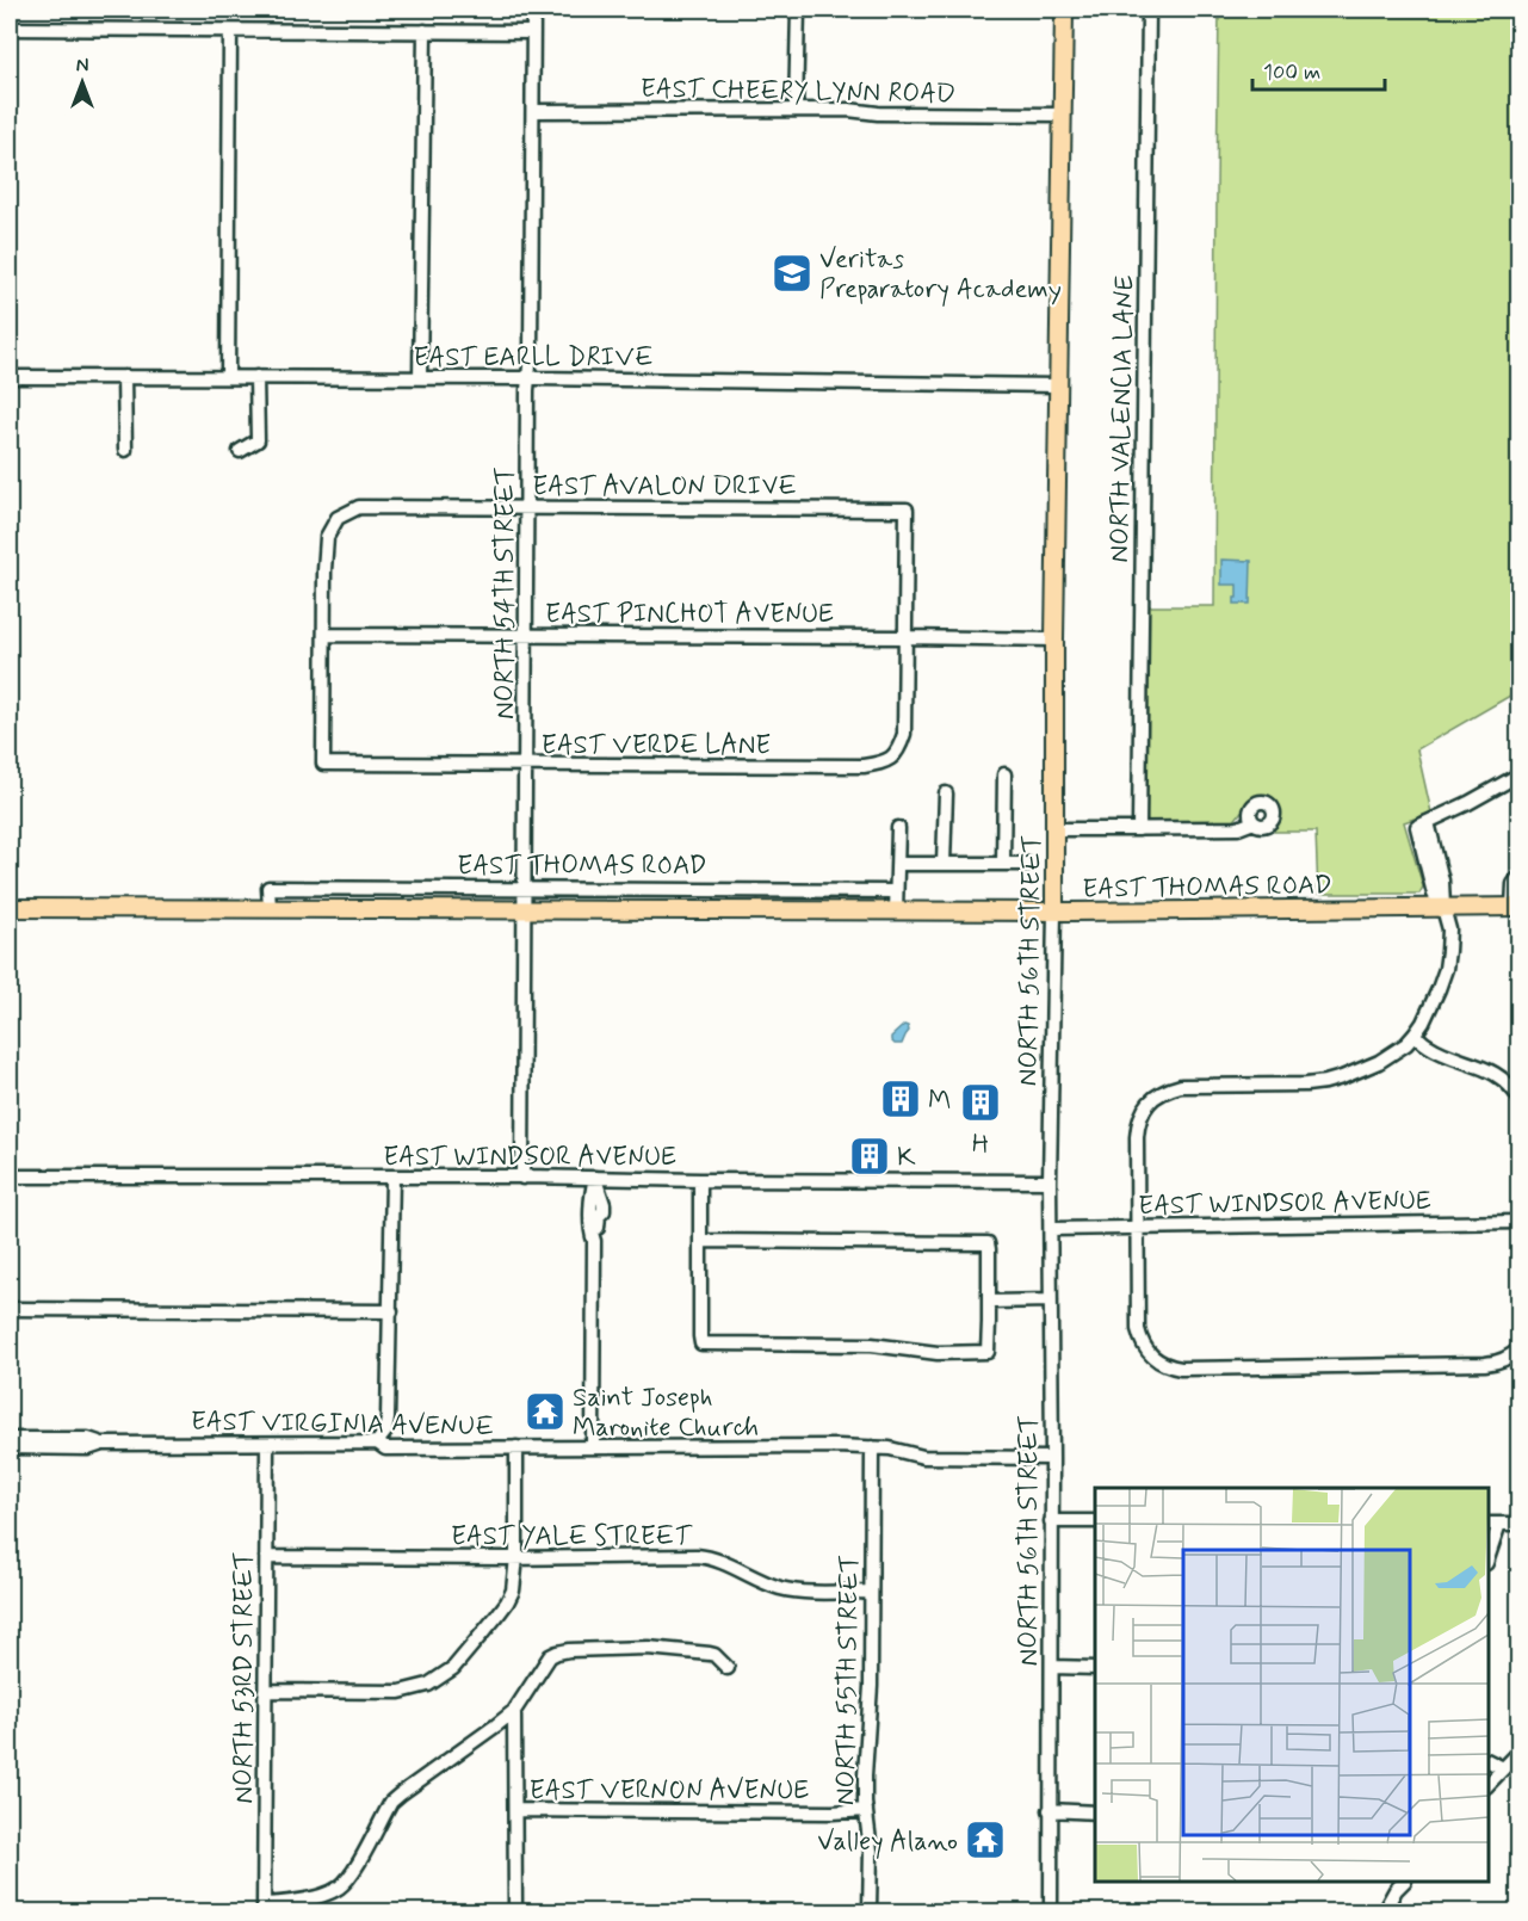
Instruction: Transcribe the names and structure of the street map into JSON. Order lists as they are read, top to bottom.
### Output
{
  "streets": {
    "main road": ["EAST THOMAS ROAD", "NORTH 56TH STREET"],
    "street": [
      "EAST CHEERY LYNN ROAD",
      "EAST EARLL DRIVE",
      "NORTH VALENCIA LANE",
      "EAST AVALON DRIVE",
      "NORTH 54TH STREET",
      "EAST PINCHOT AVENUE",
      "EAST VERDE LANE",
      "EAST WINDSOR AVENUE",
      "EAST VIRGINIA AVENUE",
      "EAST YALE STREET",
      "NORTH 53RD STREET",
      "NORTH 55TH STREET",
      "EAST VERNON AVENUE"
    ]
  },
  "crossings": [
    ["EAST CHEERY LYNN ROAD", "NORTH 54TH STREET"],
    ["EAST CHEERY LYNN ROAD", "NORTH 56TH STREET"],
    ["EAST EARLL DRIVE", "NORTH 54TH STREET"],
    ["EAST EARLL DRIVE", "NORTH 56TH STREET"],
    ["EAST AVALON DRIVE", "NORTH 54TH STREET"],
    ["EAST AVALON DRIVE", "EAST PINCHOT AVENUE"],
    ["EAST AVALON DRIVE", "EAST VERDE LANE"],
    ["NORTH 54TH STREET", "EAST PINCHOT AVENUE"],
    ["NORTH 54TH STREET", "EAST VERDE LANE"],
    ["NORTH 54TH STREET", "EAST THOMAS ROAD"],
    ["NORTH 54TH STREET", "EAST WINDSOR AVENUE"],
    ["EAST PINCHOT AVENUE", "EAST VERDE LANE"],
    ["EAST PINCHOT AVENUE", "NORTH 56TH STREET"],
    ["EAST THOMAS ROAD", "NORTH 56TH STREET"],
    ["NORTH 56TH STREET", "EAST WINDSOR AVENUE"],
    ["NORTH 56TH STREET", "EAST VIRGINIA AVENUE"],
    ["EAST VIRGINIA AVENUE", "NORTH 53RD STREET"],
    ["EAST VIRGINIA AVENUE", "NORTH 55TH STREET"],
    ["EAST YALE STREET", "NORTH 53RD STREET"],
    ["EAST YALE STREET", "NORTH 55TH STREET"],
    ["NORTH 55TH STREET", "EAST VERNON AVENUE"]
  ],
  "places": {
    "school or university": ["Veritas Preparatory Academy"],
    "building": ["M", "H", "K"],
    "temple": ["Saint Joseph Maronite Church", "Valley Alano"]
  },
  "scale_bar": "100 m",
  "north": "top"
}
